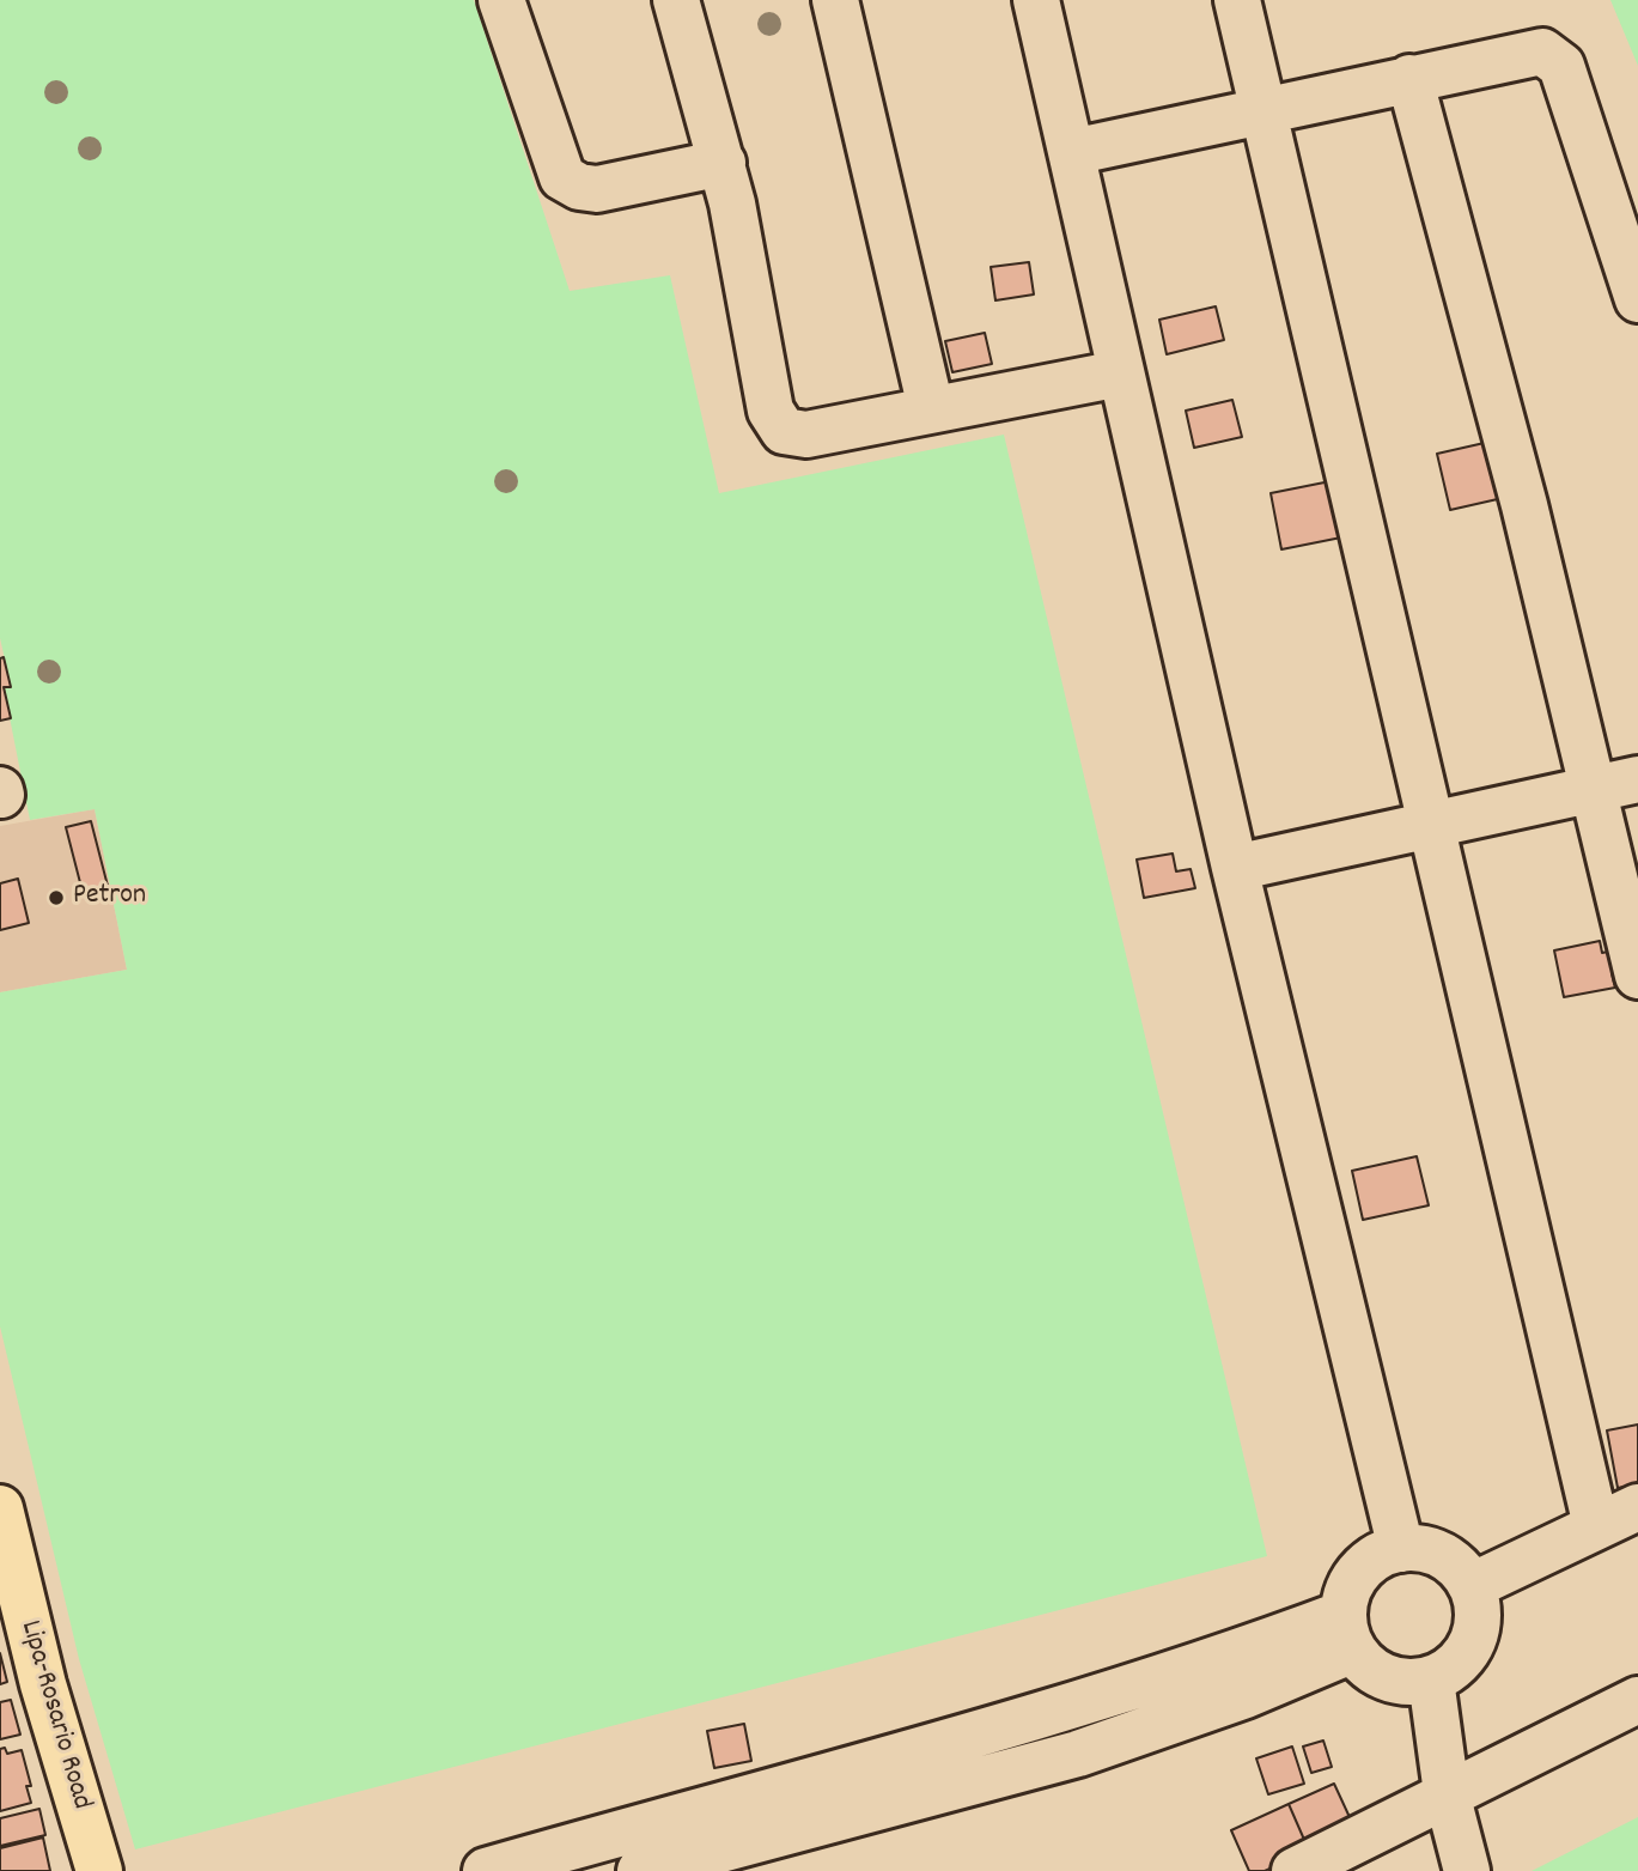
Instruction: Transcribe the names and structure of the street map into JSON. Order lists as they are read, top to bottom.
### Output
{
  "streets": {
    "main road": ["Lipa-Rosario Road"]
  },
  "places": ["Petron"]
}
